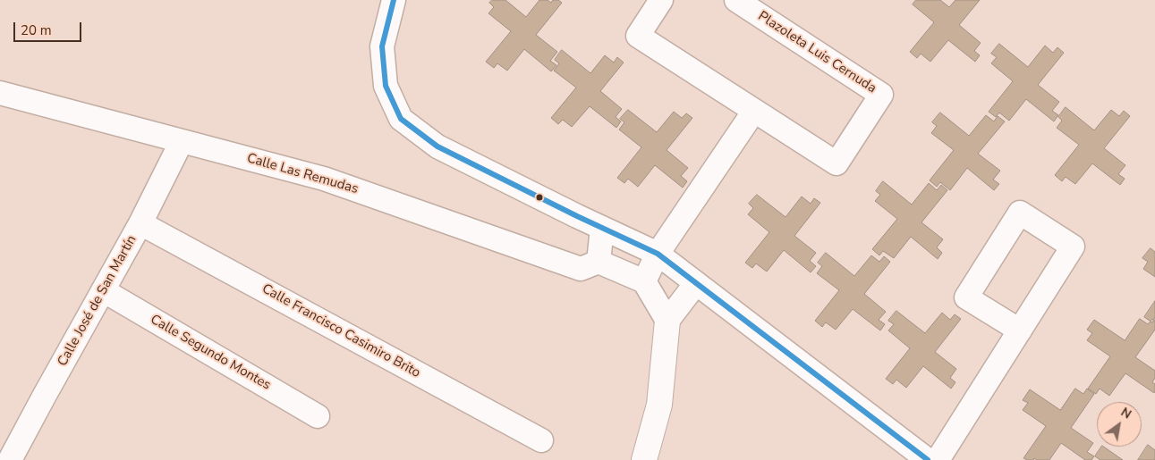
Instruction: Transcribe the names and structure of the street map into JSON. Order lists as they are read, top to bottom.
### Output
{
  "streets": {
    "street": [
      "Plazoleta Luis Cernuda",
      "Calle Las Remudas",
      "Calle José de San Martín",
      "Calle Francisco Casimiro Brito",
      "Calle Segundo Montes"
    ]
  },
  "crossings": [
    ["Calle Las Remudas", "Calle José de San Martín"],
    ["Calle José de San Martín", "Calle Francisco Casimiro Brito"],
    ["Calle José de San Martín", "Calle Segundo Montes"]
  ],
  "scale_bar": "20 m",
  "north": "top right"
}
